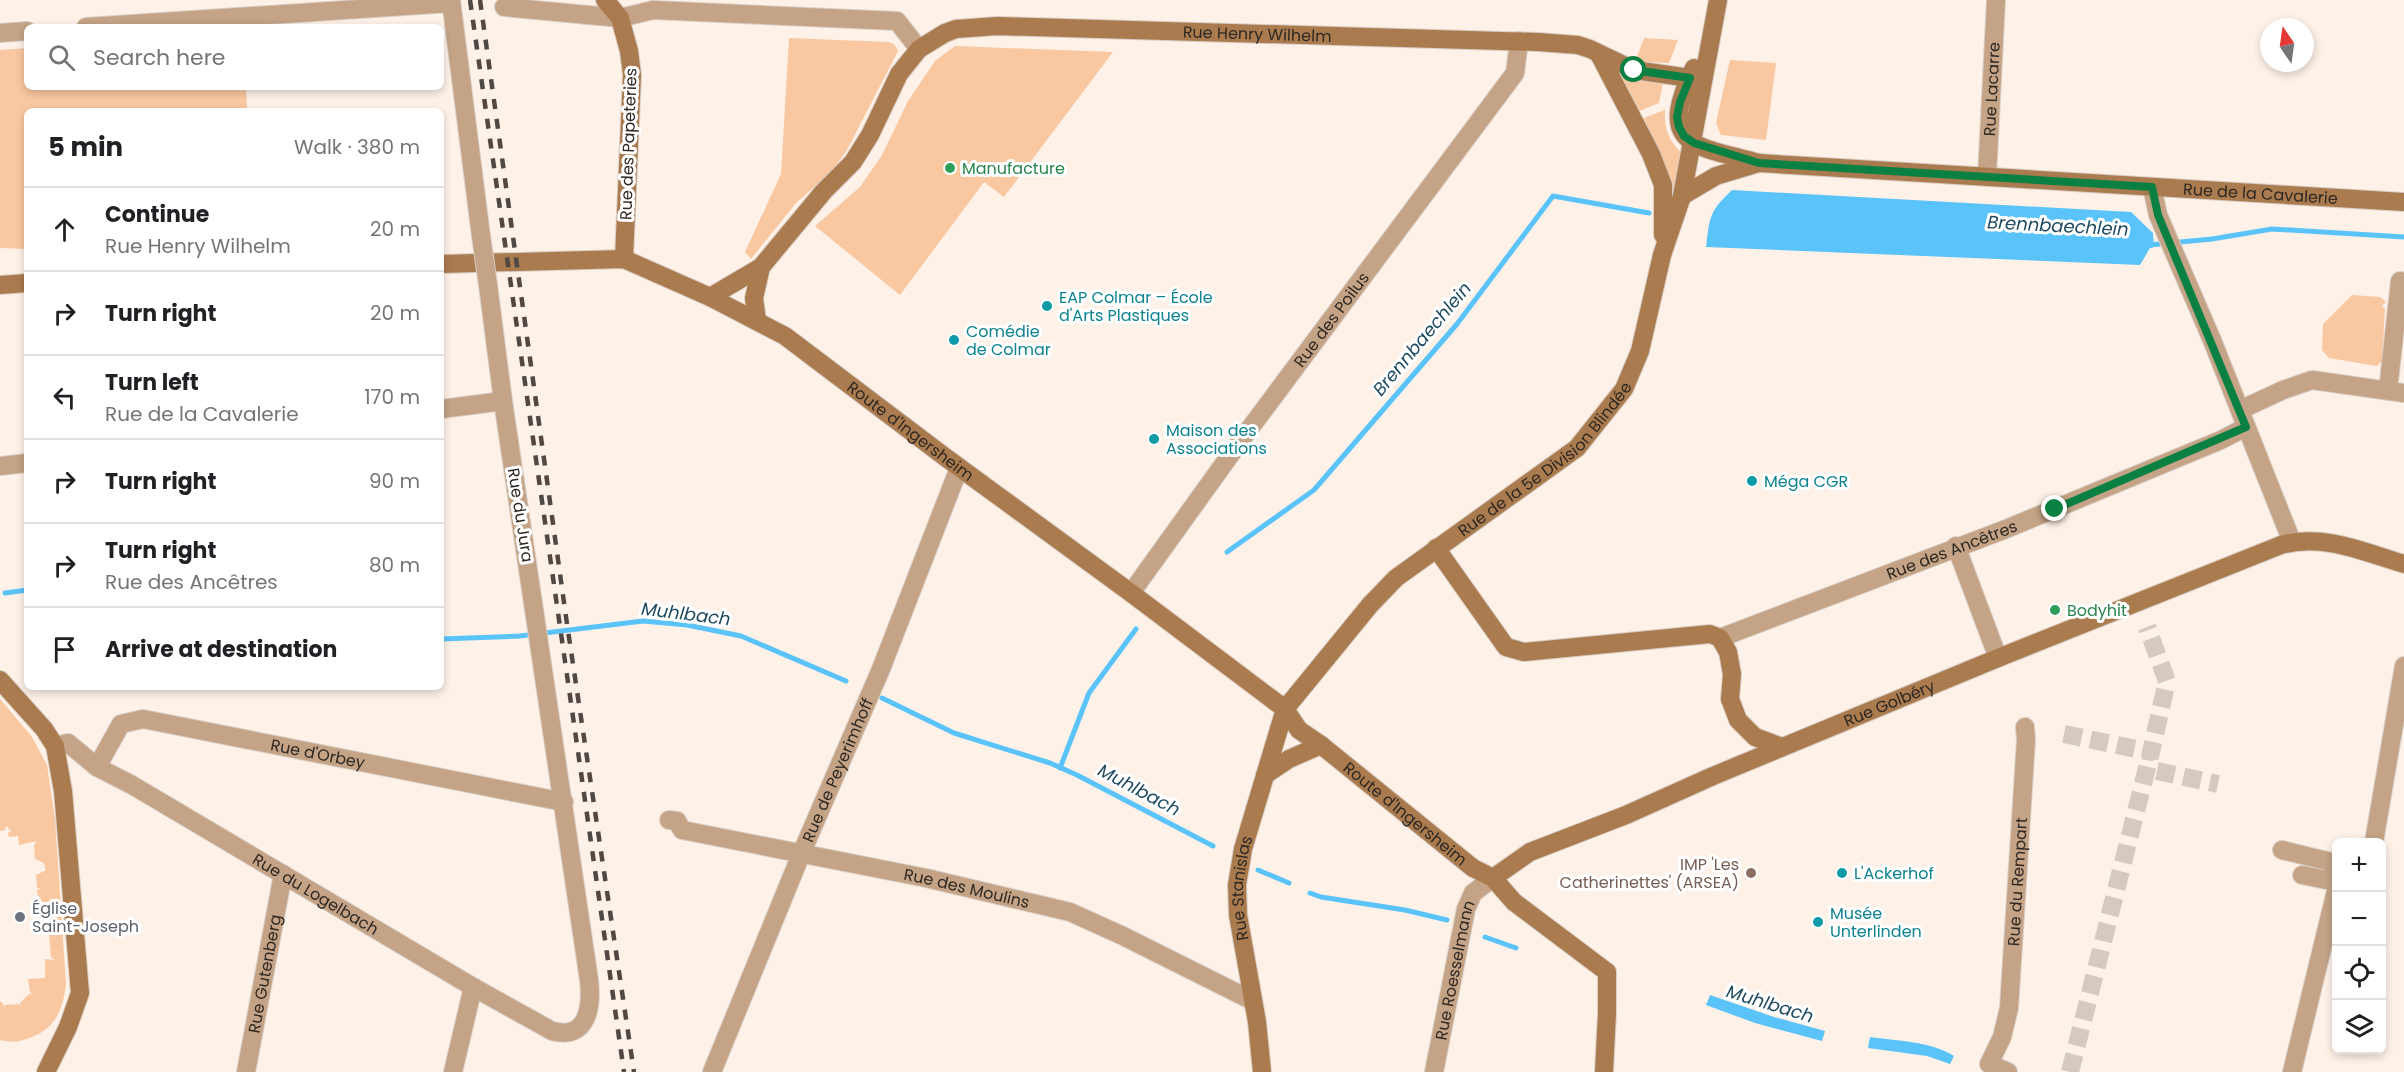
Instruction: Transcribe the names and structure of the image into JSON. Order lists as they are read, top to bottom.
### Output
{
  "streets": {
    "main road": [
      "Rue Henry Wilhelm",
      "Rue des Papeteries",
      "Rue de la Cavalerie",
      "Route d'Ingersheim",
      "Rue de la 5e Division Blindée",
      "Rue Golbéry",
      "Rue Stanislas"
    ],
    "street": [
      "Rue Lacarre",
      "Rue des Poilus",
      "Rue du Jura",
      "Rue des Ancêtres",
      "Rue d'Orbey",
      "Rue de Peyerimhoff",
      "Rue du Rempart",
      "Rue des Moulins",
      "Rue du Logelbach",
      "Rue Roesselmann",
      "Rue Gutenberg"
    ]
  },
  "crossings": [
    ["Rue Henry Wilhelm", "Rue des Poilus"],
    ["Rue Henry Wilhelm", "Route d'Ingersheim"],
    ["Rue Lacarre", "Rue de la Cavalerie"],
    ["Rue des Papeteries", "Route d'Ingersheim"],
    ["Rue de la Cavalerie", "Rue de la 5e Division Blindée"],
    ["Rue des Poilus", "Route d'Ingersheim"],
    ["Route d'Ingersheim", "Rue de la 5e Division Blindée"],
    ["Route d'Ingersheim", "Rue Golbéry"],
    ["Route d'Ingersheim", "Rue de Peyerimhoff"],
    ["Route d'Ingersheim", "Rue Stanislas"],
    ["Route d'Ingersheim", "Rue Roesselmann"],
    ["Rue de la 5e Division Blindée", "Rue Stanislas"],
    ["Rue du Jura", "Rue d'Orbey"],
    ["Rue du Jura", "Rue du Logelbach"],
    ["Rue Golbéry", "Rue Roesselmann"],
    ["Rue d'Orbey", "Rue du Logelbach"],
    ["Rue de Peyerimhoff", "Rue des Moulins"],
    ["Rue des Moulins", "Rue Stanislas"],
    ["Rue du Logelbach", "Rue Gutenberg"]
  ],
  "water": ["Brennbaechlein", "Muhlbach"],
  "places": [
    "Manufacture",
    "EAP Colmar – École d'Arts Plastiques",
    "Comédie de Colmar",
    "Maison des Associations",
    "Méga CGR",
    "Bodyhit",
    "IMP 'Les Catherinettes' (ARSEA)",
    "L'Ackerhof",
    "Église Saint-Joseph",
    "Musée Unterlinden"
  ],
  "north": "top",
  "page": {
    "search": "Search here",
    "heading": ["5 min", "Walk · 380 m"],
    "list": [
      ["Continue", "Rue Henry Wilhelm", "20 m"],
      ["Turn right", "20 m"],
      ["Turn left", "Rue de la Cavalerie", "170 m"],
      ["Turn right", "90 m"],
      ["Turn right", "Rue des Ancêtres", "80 m"],
      "Arrive at destination"
    ],
    "map_buttons": ["+", "−"]
  }
}
